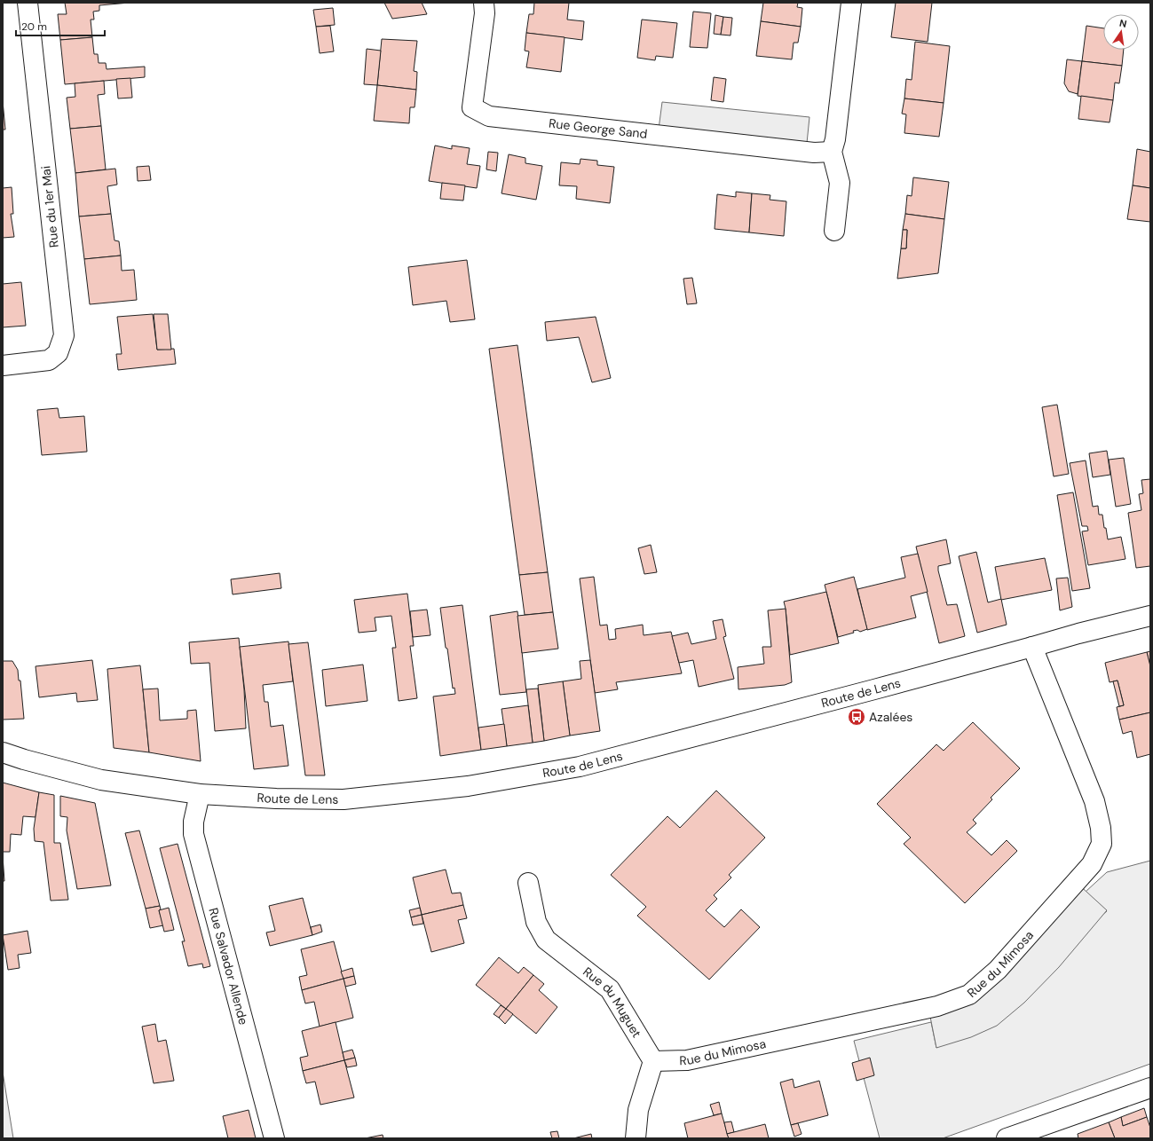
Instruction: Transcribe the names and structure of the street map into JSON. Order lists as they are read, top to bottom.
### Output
{
  "streets": {
    "street": [
      "Rue George Sand",
      "Rue du 1er Mai",
      "Route de Lens",
      "Rue du Mimosa",
      "Rue Salvador Allende",
      "Rue du Muguet"
    ]
  },
  "crossings": [
    ["Route de Lens", "Rue du Mimosa"],
    ["Route de Lens", "Rue Salvador Allende"],
    ["Rue du Mimosa", "Rue du Muguet"]
  ],
  "places": {
    "bus stop": ["Azalées"]
  },
  "scale_bar": "20 m",
  "north": "top"
}
